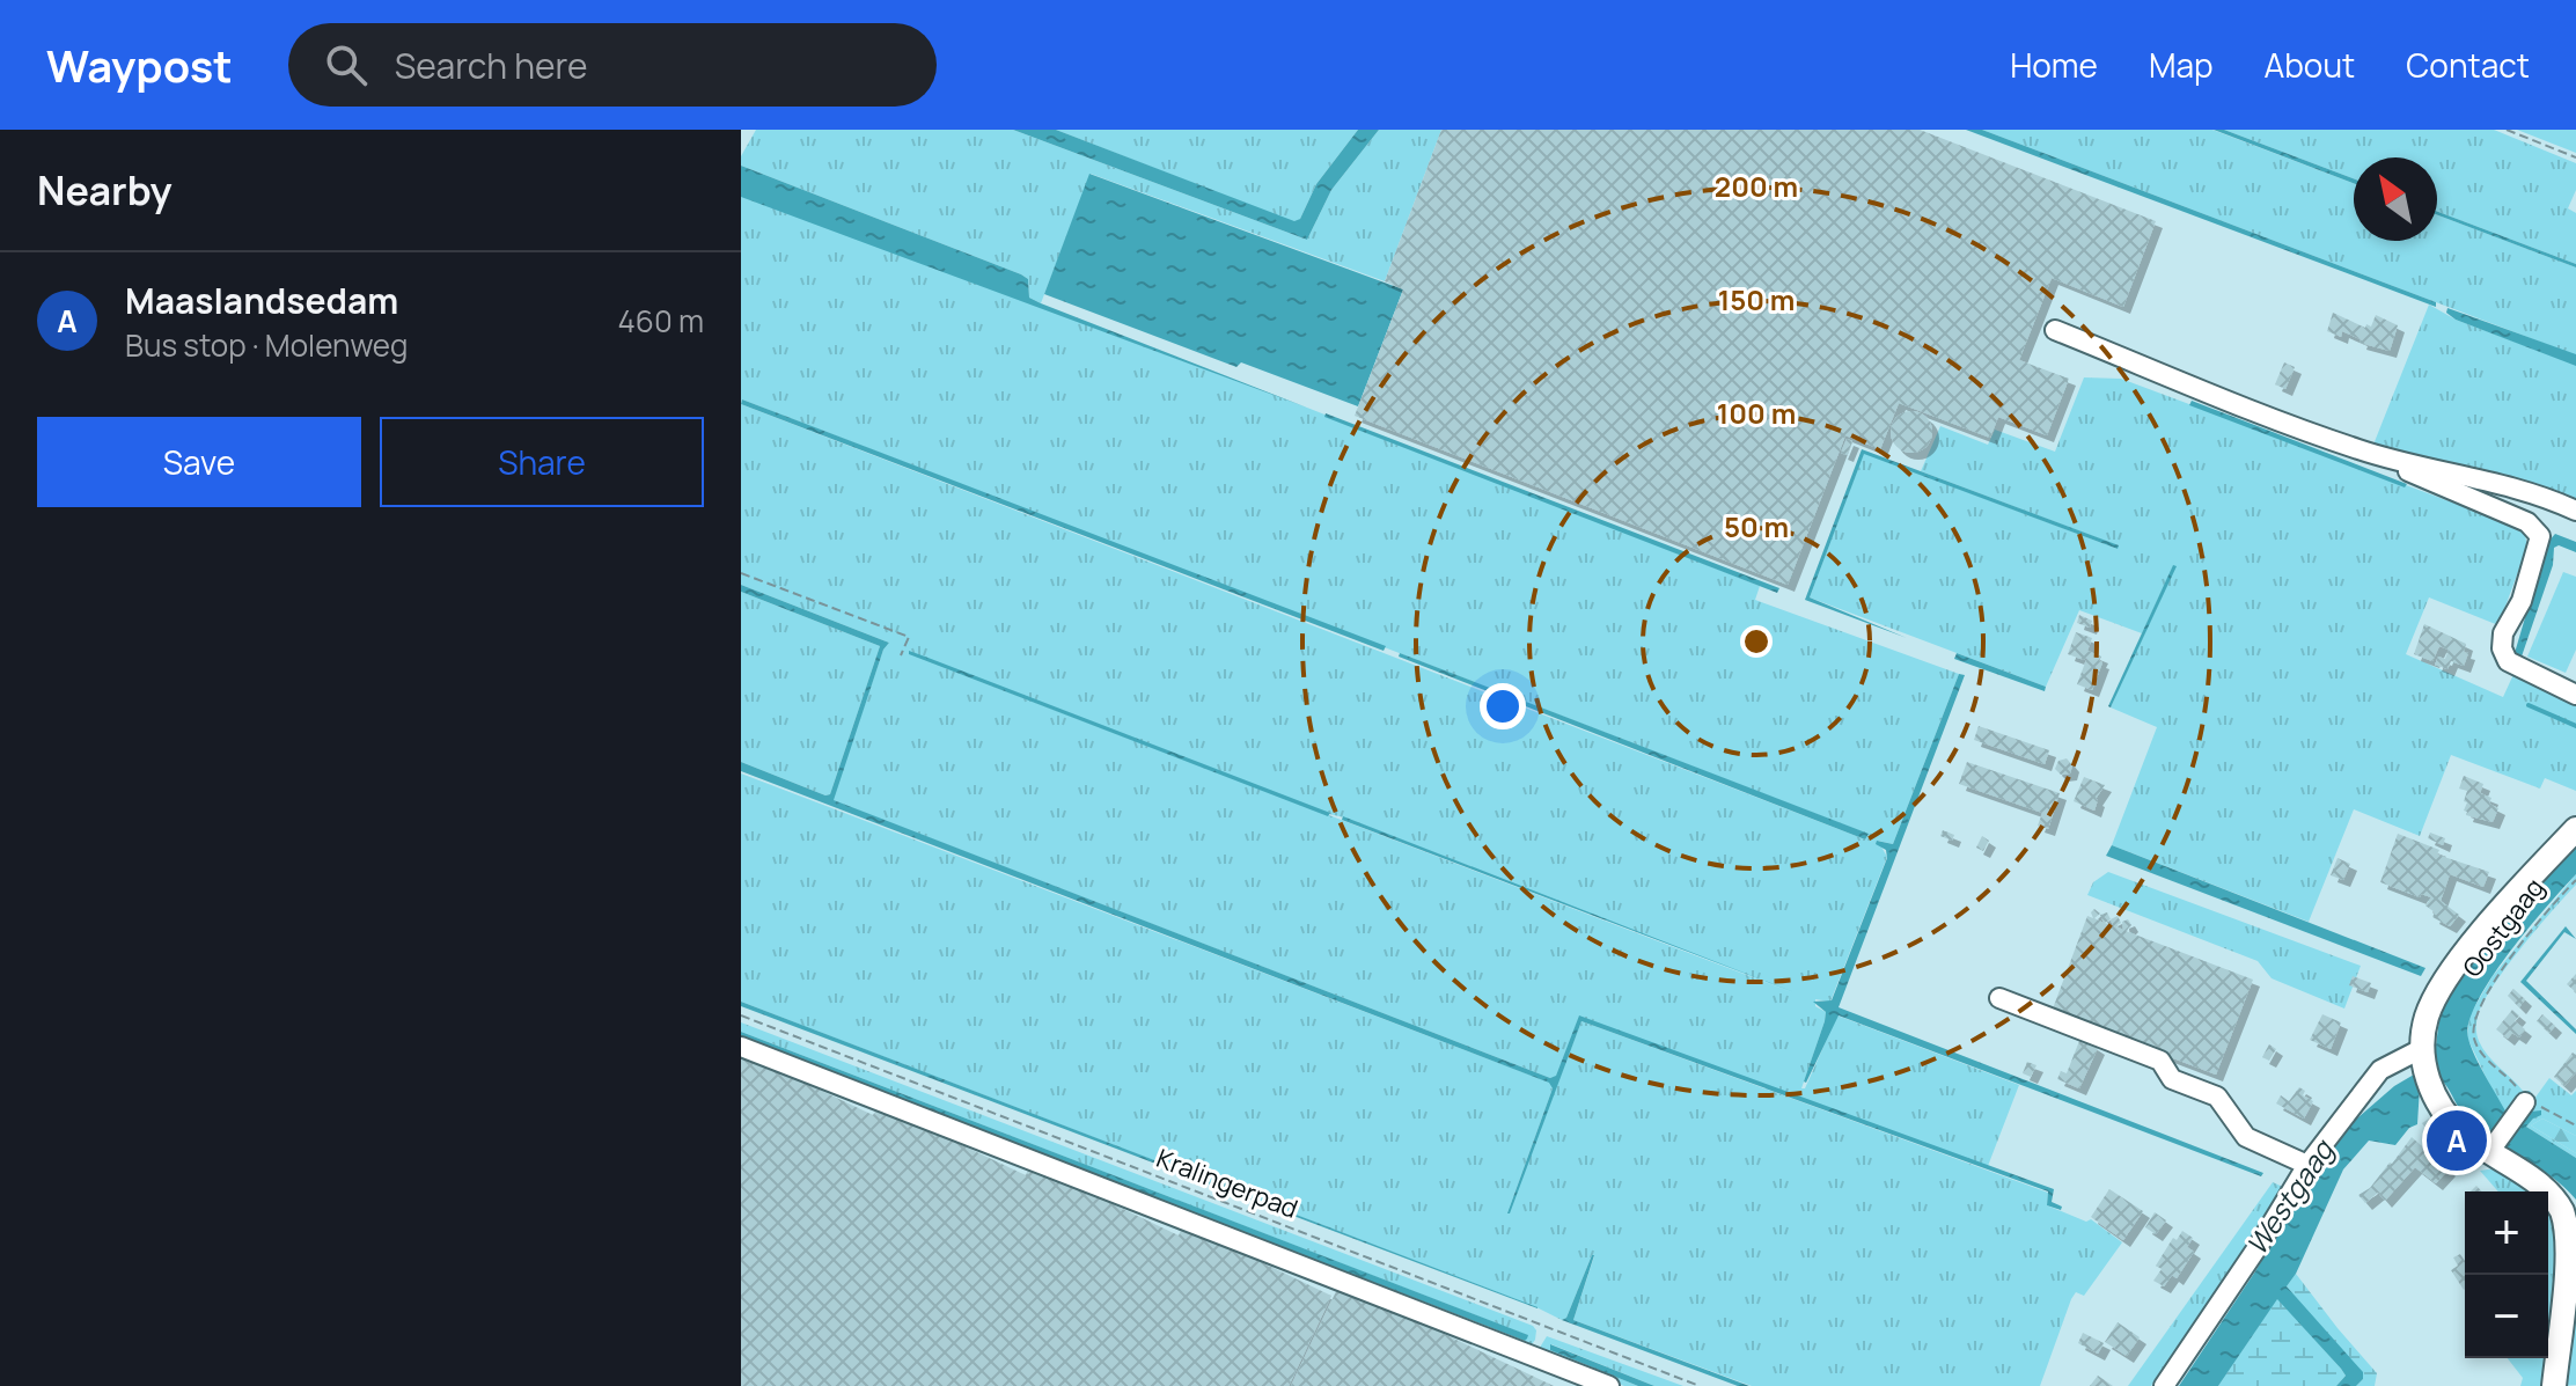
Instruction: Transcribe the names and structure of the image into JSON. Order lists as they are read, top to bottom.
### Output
{
  "streets": {
    "main road": ["Oostgaag"],
    "path": ["Kralingerpad"]
  },
  "water": ["Westgaag"],
  "north": "top left",
  "page": {
    "header": "Waypost",
    "search": "Search here",
    "nav": [
      "Home",
      "Map",
      "About",
      "Contact"
    ],
    "heading": "Nearby",
    "list": [
      {
        "mark": "A",
        "name": "Maaslandsedam",
        "note": "Bus stop · Molenweg",
        "value": "460 m"
      }
    ],
    "buttons": ["Save", "Share"],
    "pins": "A",
    "map_buttons": ["+", "−"]
  },
  "rings": [
    "200 m",
    "150 m",
    "100 m",
    "50 m"
  ]
}
